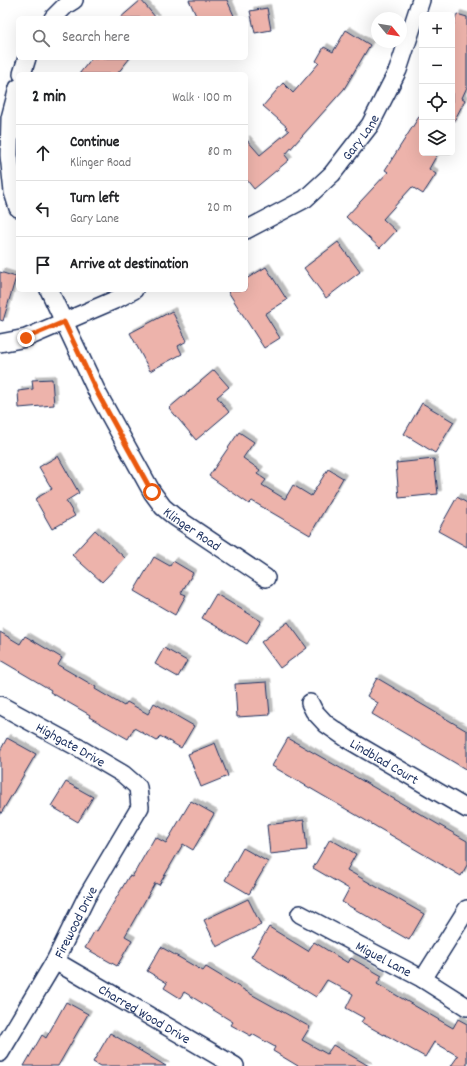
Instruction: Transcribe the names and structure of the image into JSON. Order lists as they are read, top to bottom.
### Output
{
  "streets": {
    "street": [
      "Gary Lane",
      "Klinger Road",
      "Highgate Drive",
      "Lindblad Court",
      "Firewood Drive",
      "Miguel Lane",
      "Charred Wood Drive"
    ]
  },
  "crossings": [
    ["Highgate Drive", "Firewood Drive"],
    ["Firewood Drive", "Charred Wood Drive"]
  ],
  "north": "bottom right",
  "page": {
    "map_buttons": ["+", "−"],
    "search": "Search here",
    "heading": ["2 min", "Walk · 100 m"],
    "list": [
      ["Continue", "Klinger Road", "80 m"],
      ["Turn left", "Gary Lane", "20 m"],
      "Arrive at destination"
    ]
  }
}
